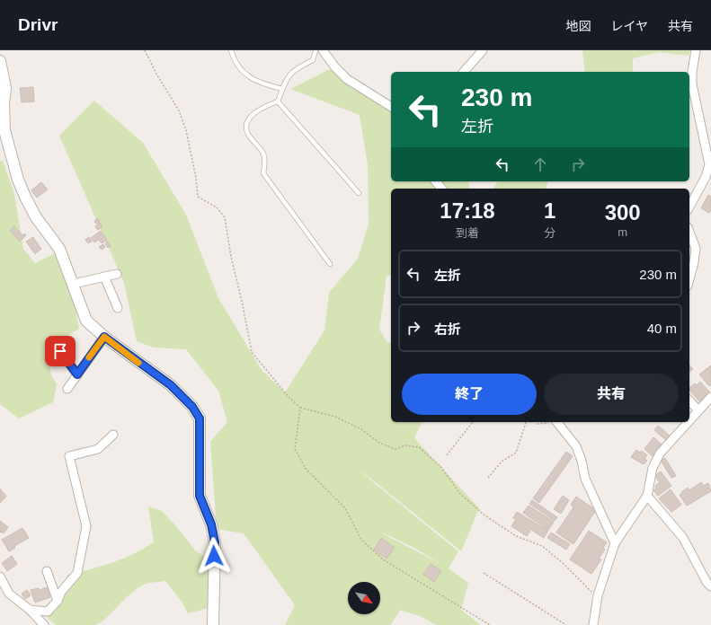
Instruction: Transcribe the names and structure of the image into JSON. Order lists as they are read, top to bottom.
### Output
{
  "north": "bottom right",
  "page": {
    "header": "Drivr",
    "nav": ["地図", "レイヤ", "共有"],
    "turn": ["230 m", "左折"],
    "eta": [
      "17:18",
      "到着",
      "1",
      "分",
      "300",
      "m"
    ],
    "list": [
      {
        "name": "左折",
        "value": "230 m"
      },
      {
        "name": "右折",
        "value": "40 m"
      }
    ],
    "buttons": ["終了", "共有"]
  }
}
